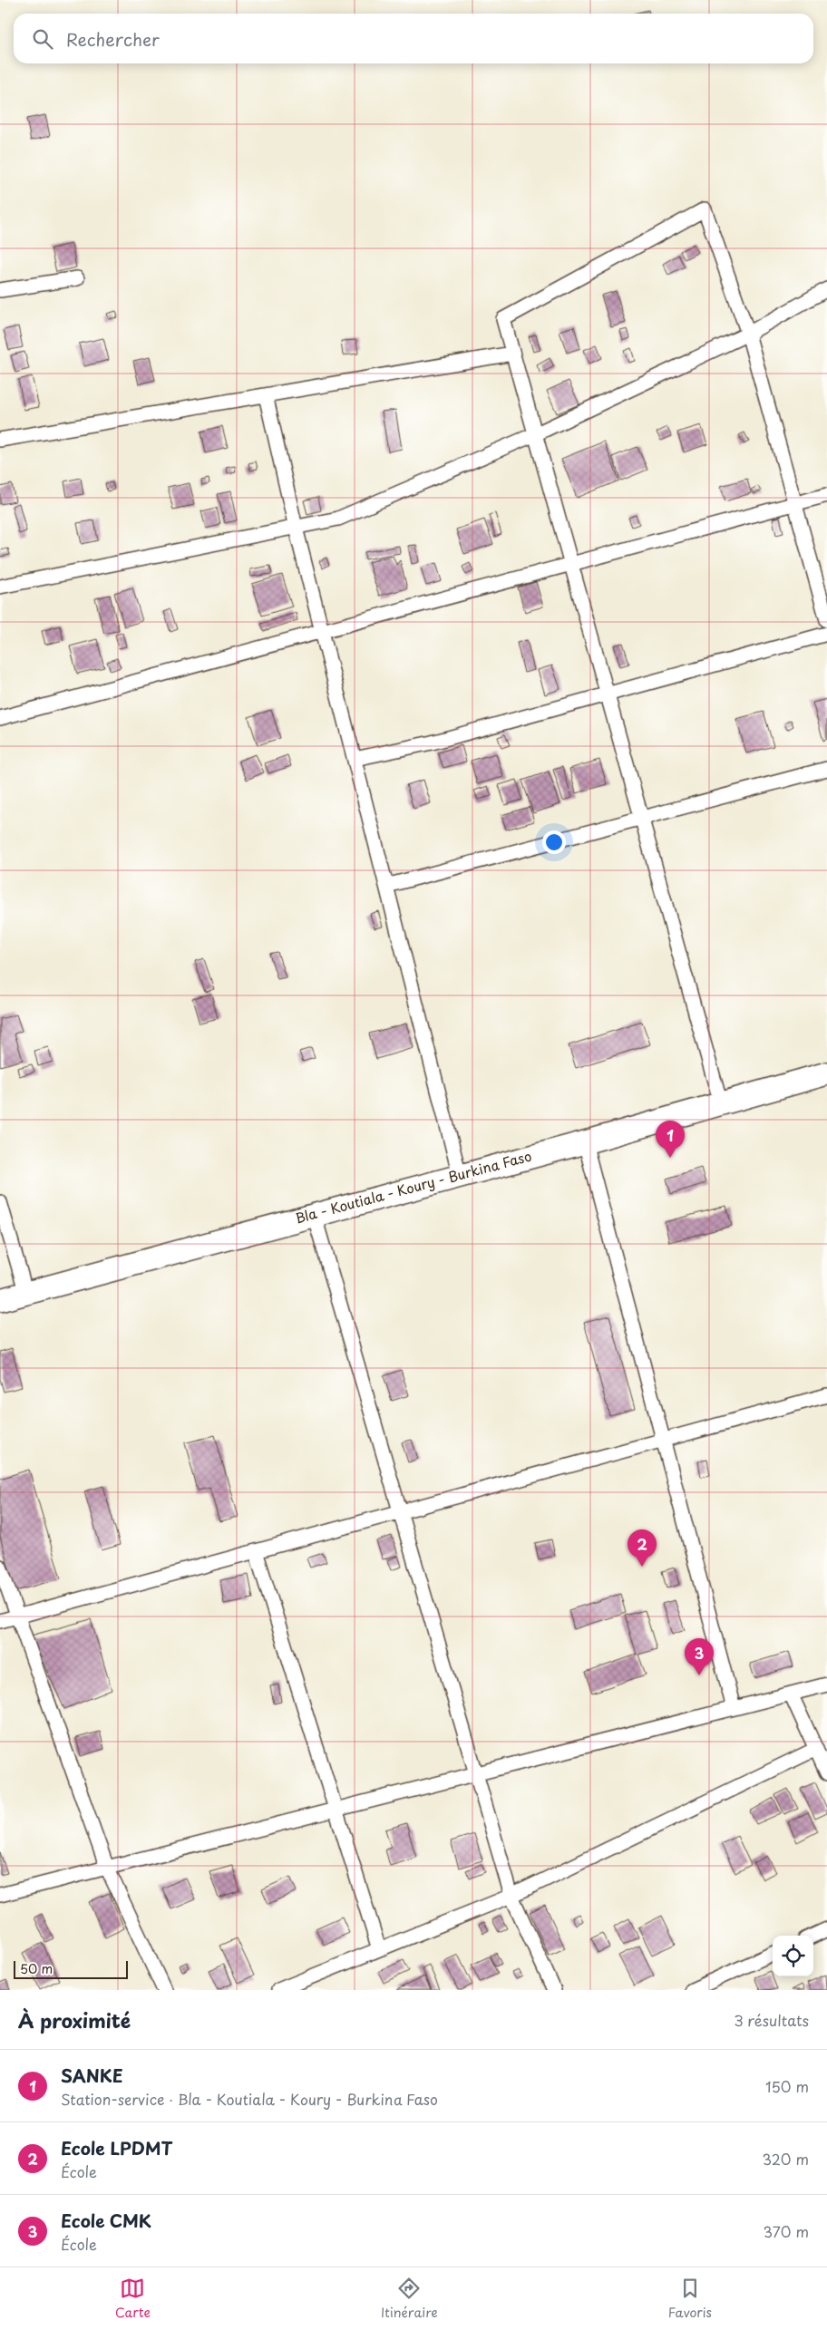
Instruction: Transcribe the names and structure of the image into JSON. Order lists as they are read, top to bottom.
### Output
{
  "streets": {
    "main road": ["Bla - Koutiala - Koury - Burkina Faso"]
  },
  "scale_bar": "50 m",
  "page": {
    "search": "Rechercher",
    "pins": ["1", "2", "3"],
    "scale": "50 m",
    "heading": ["À proximité", "3 résultats"],
    "list": [
      {
        "mark": "1",
        "name": "SANKE",
        "note": "Station-service · Bla - Koutiala - Koury - Burkina Faso",
        "value": "150 m"
      },
      {
        "mark": "2",
        "name": "Ecole LPDMT",
        "note": "École",
        "value": "320 m"
      },
      {
        "mark": "3",
        "name": "Ecole CMK",
        "note": "École",
        "value": "370 m"
      }
    ],
    "nav": ["Carte", "Itinéraire", "Favoris"]
  }
}
